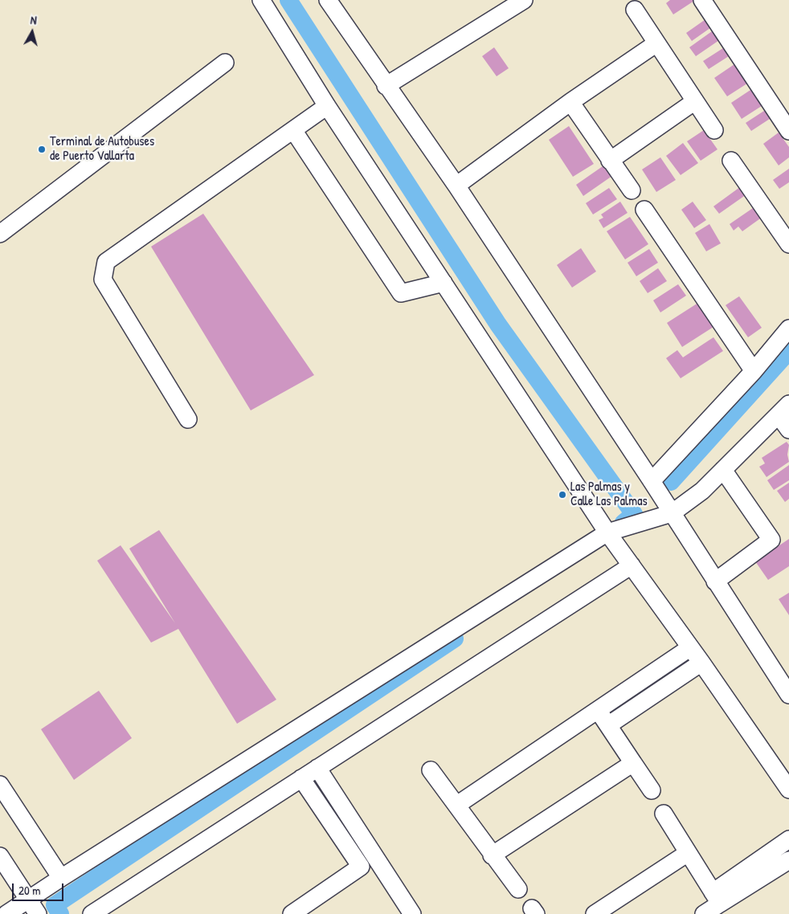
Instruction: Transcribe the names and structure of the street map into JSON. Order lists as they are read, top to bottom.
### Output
{
  "places": ["Terminal de Autobuses de Puerto Vallarta", "Las Palmas y Calle Las Palmas"],
  "scale_bar": "20 m",
  "north": "top"
}
